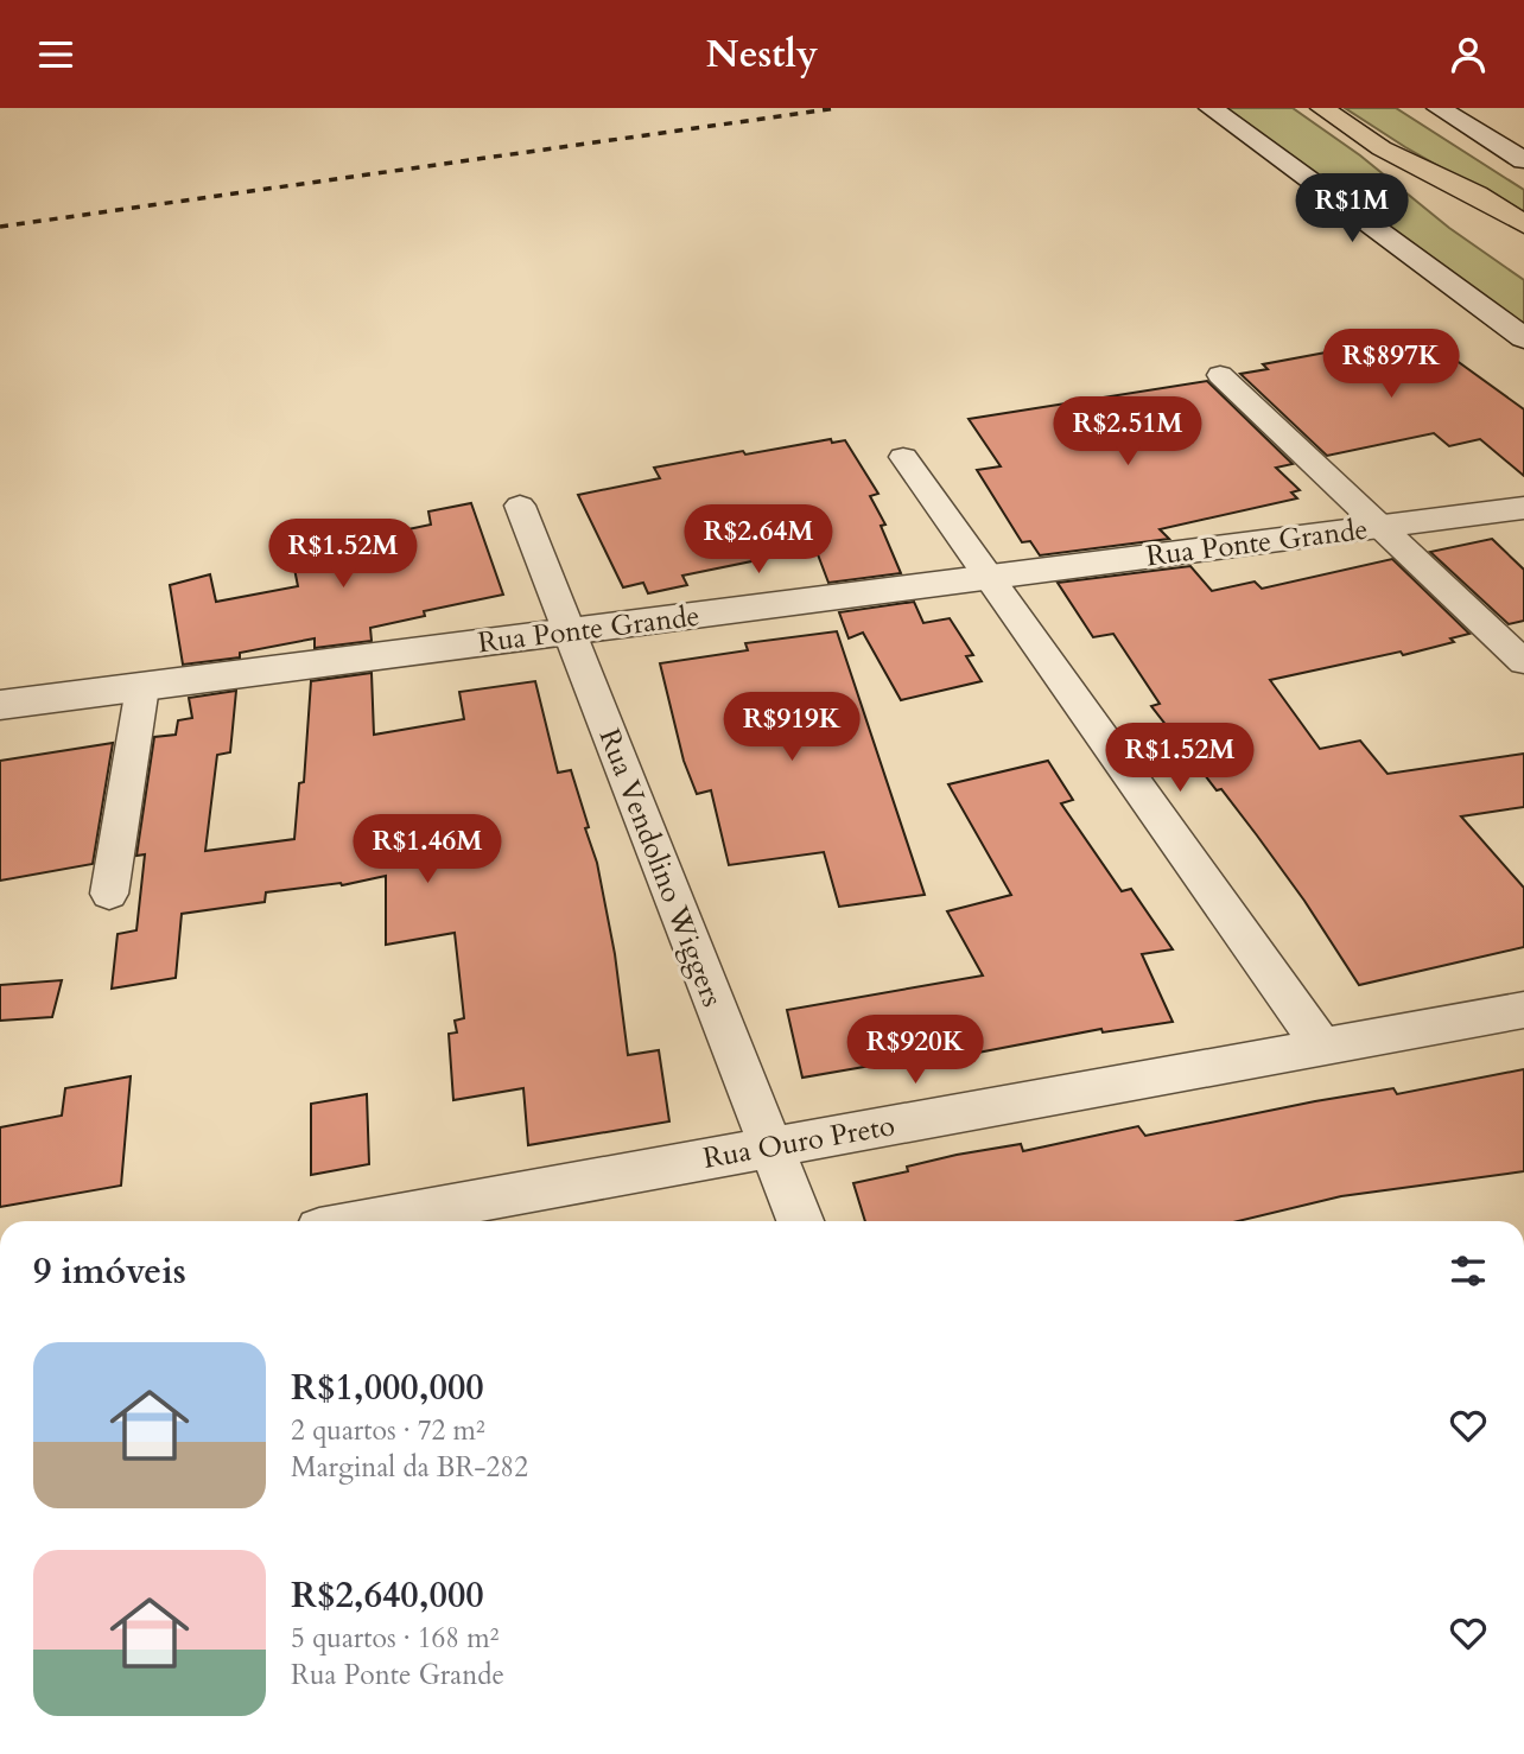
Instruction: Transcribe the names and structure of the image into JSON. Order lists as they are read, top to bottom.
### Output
{
  "streets": {
    "street": ["Rua Ponte Grande", "Rua Vendolino Wiggers", "Rua Ouro Preto"]
  },
  "crossings": [
    ["Rua Ponte Grande", "Rua Vendolino Wiggers"],
    ["Rua Vendolino Wiggers", "Rua Ouro Preto"]
  ],
  "page": {
    "header": "Nestly",
    "price": [
      "R$1M",
      "R$897K",
      "R$2.51M",
      "R$2.64M",
      "R$1.52M",
      "R$919K",
      "R$1.52M",
      "R$1.46M",
      "R$920K"
    ],
    "heading": "9 imóveis",
    "list": [
      {
        "name": "R$1,000,000",
        "note": "2 quartos · 72 m² · Marginal da BR-282"
      },
      {
        "name": "R$2,640,000",
        "note": "5 quartos · 168 m² · Rua Ponte Grande"
      }
    ]
  }
}
